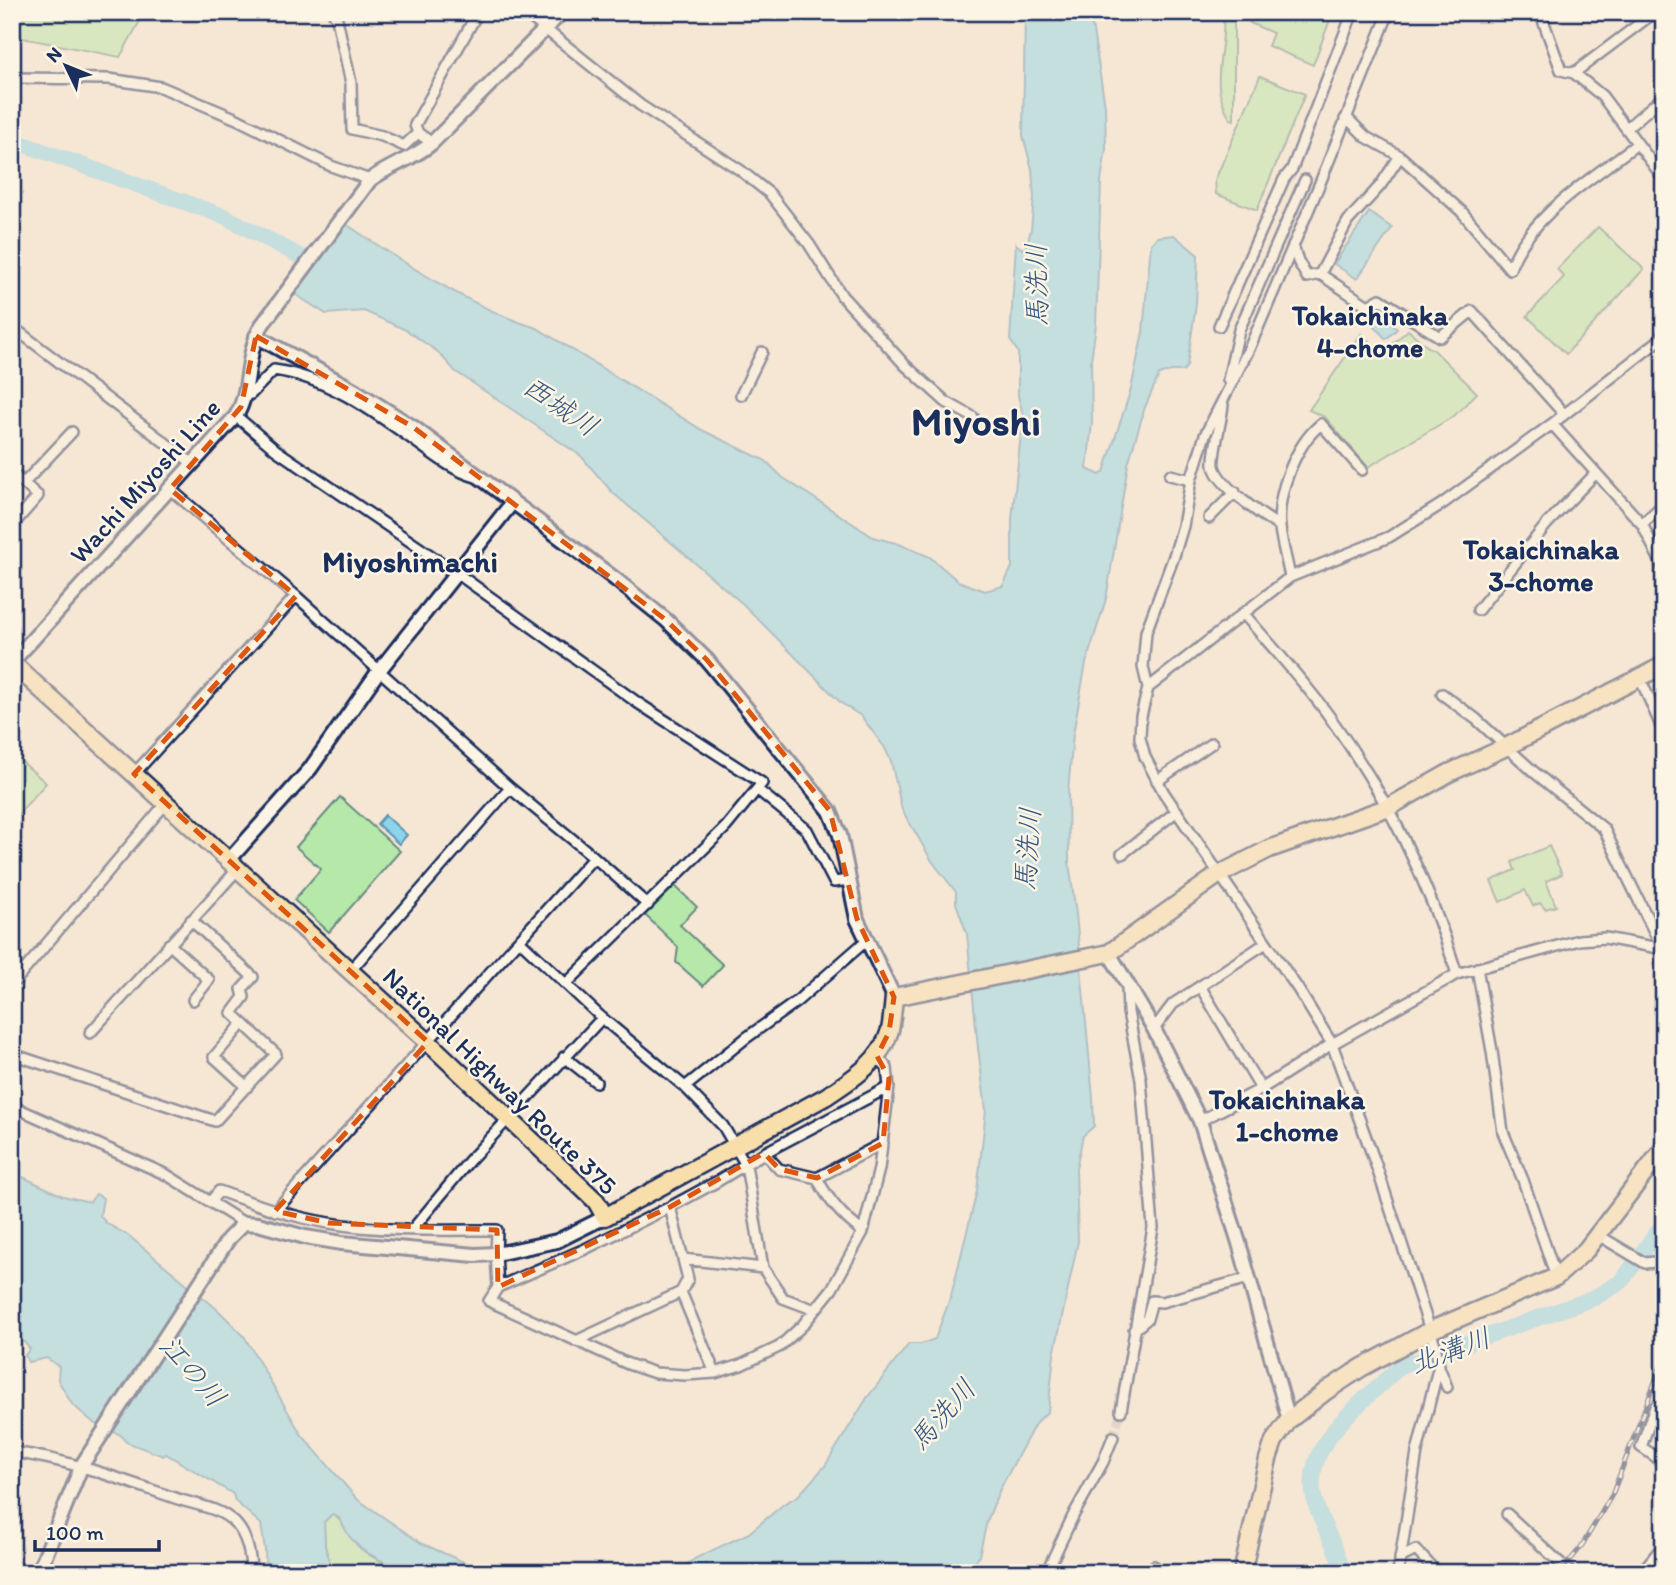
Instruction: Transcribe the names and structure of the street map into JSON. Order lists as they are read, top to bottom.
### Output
{
  "streets": {
    "highway": ["National Highway Route 375"],
    "street": ["Wachi Miyoshi Line"]
  },
  "crossings": [
    ["Wachi Miyoshi Line", "National Highway Route 375"]
  ],
  "districts": [
    "Tokaichinaka 4-chome",
    "Miyoshi",
    "Tokaichinaka 3-chome",
    "Miyoshimachi",
    "Tokaichinaka 1-chome"
  ],
  "water": [
    "馬洗川",
    "西城川",
    "北溝川",
    "江の川"
  ],
  "scale_bar": "100 m",
  "north": "top left"
}
